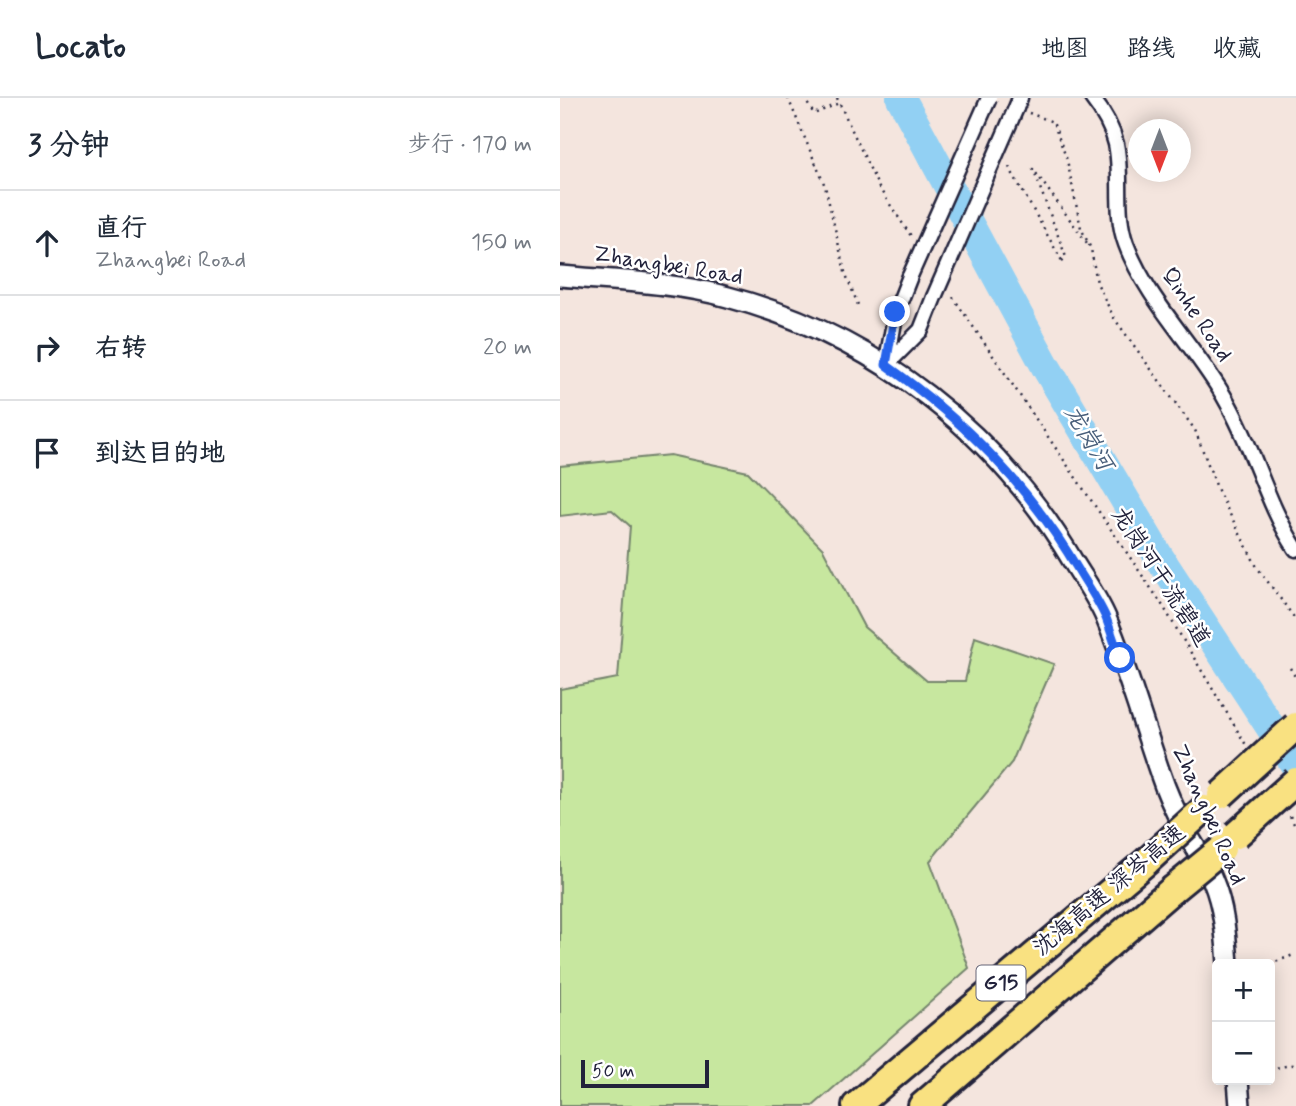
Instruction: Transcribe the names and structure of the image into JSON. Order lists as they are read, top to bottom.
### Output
{
  "streets": {
    "highway": ["沈海高速 深岑高速", "G15"],
    "street": ["Zhangbei Road", "Qinhe Road"],
    "path": ["龙岗河干流碧道"]
  },
  "water": ["龙岗河"],
  "scale_bar": "50 m",
  "north": "bottom",
  "page": {
    "header": "Locato",
    "nav": ["地图", "路线", "收藏"],
    "heading": ["3 分钟", "步行 · 170 m"],
    "list": [
      ["直行", "Zhangbei Road", "150 m"],
      ["右转", "20 m"],
      "到达目的地"
    ],
    "map_buttons": ["+", "−"],
    "scale": "50 m"
  }
}
